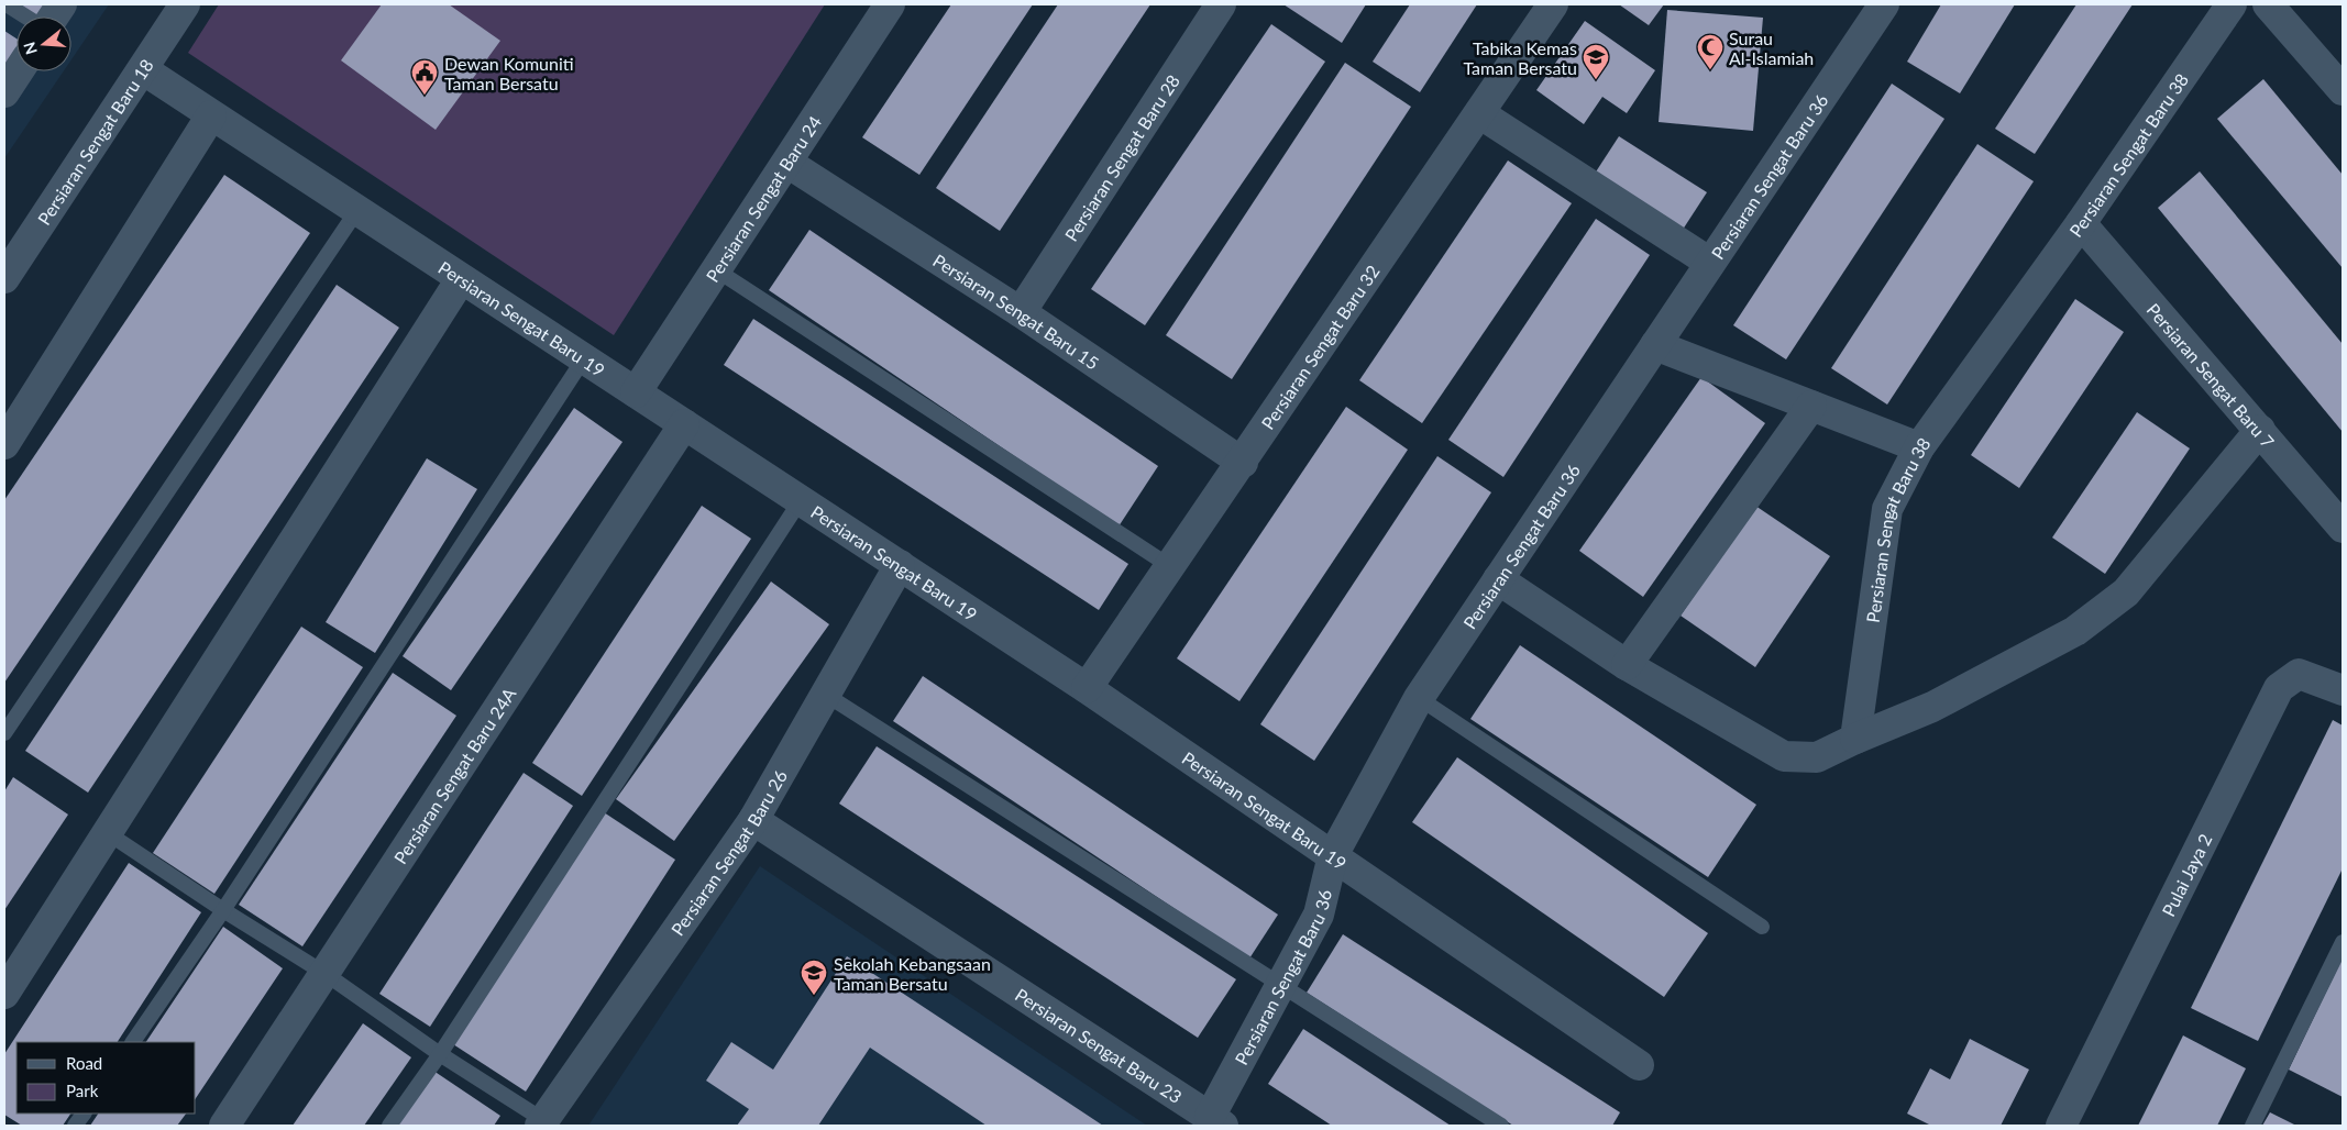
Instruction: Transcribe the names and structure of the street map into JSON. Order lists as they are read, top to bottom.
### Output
{
  "streets": {
    "street": [
      "Persiaran Sengat Baru 18",
      "Persiaran Sengat Baru 38",
      "Persiaran Sengat Baru 28",
      "Persiaran Sengat Baru 36",
      "Persiaran Sengat Baru 24",
      "Persiaran Sengat Baru 15",
      "Persiaran Sengat Baru 19",
      "Persiaran Sengat Baru 32",
      "Persiaran Sengat Baru 7",
      "Persiaran Sengat Baru 24A",
      "Persiaran Sengat Baru 26",
      "Pulai Jaya 2",
      "Persiaran Sengat Baru 23"
    ]
  },
  "crossings": [
    ["Persiaran Sengat Baru 18", "Persiaran Sengat Baru 19"],
    ["Persiaran Sengat Baru 38", "Persiaran Sengat Baru 7"],
    ["Persiaran Sengat Baru 28", "Persiaran Sengat Baru 15"],
    ["Persiaran Sengat Baru 36", "Persiaran Sengat Baru 19"],
    ["Persiaran Sengat Baru 36", "Persiaran Sengat Baru 23"],
    ["Persiaran Sengat Baru 24", "Persiaran Sengat Baru 15"],
    ["Persiaran Sengat Baru 24", "Persiaran Sengat Baru 19"],
    ["Persiaran Sengat Baru 15", "Persiaran Sengat Baru 32"],
    ["Persiaran Sengat Baru 19", "Persiaran Sengat Baru 32"],
    ["Persiaran Sengat Baru 19", "Persiaran Sengat Baru 24A"],
    ["Persiaran Sengat Baru 19", "Persiaran Sengat Baru 26"],
    ["Persiaran Sengat Baru 26", "Persiaran Sengat Baru 23"]
  ],
  "places": {
    "mosque": ["Surau Al-Islamiah"],
    "school or university": ["Tabika Kemas Taman Bersatu", "Sekolah Kebangsaan Taman Bersatu"],
    "public building": ["Dewan Komuniti Taman Bersatu"]
  },
  "legend": ["Road", "Park"],
  "north": "left"
}
